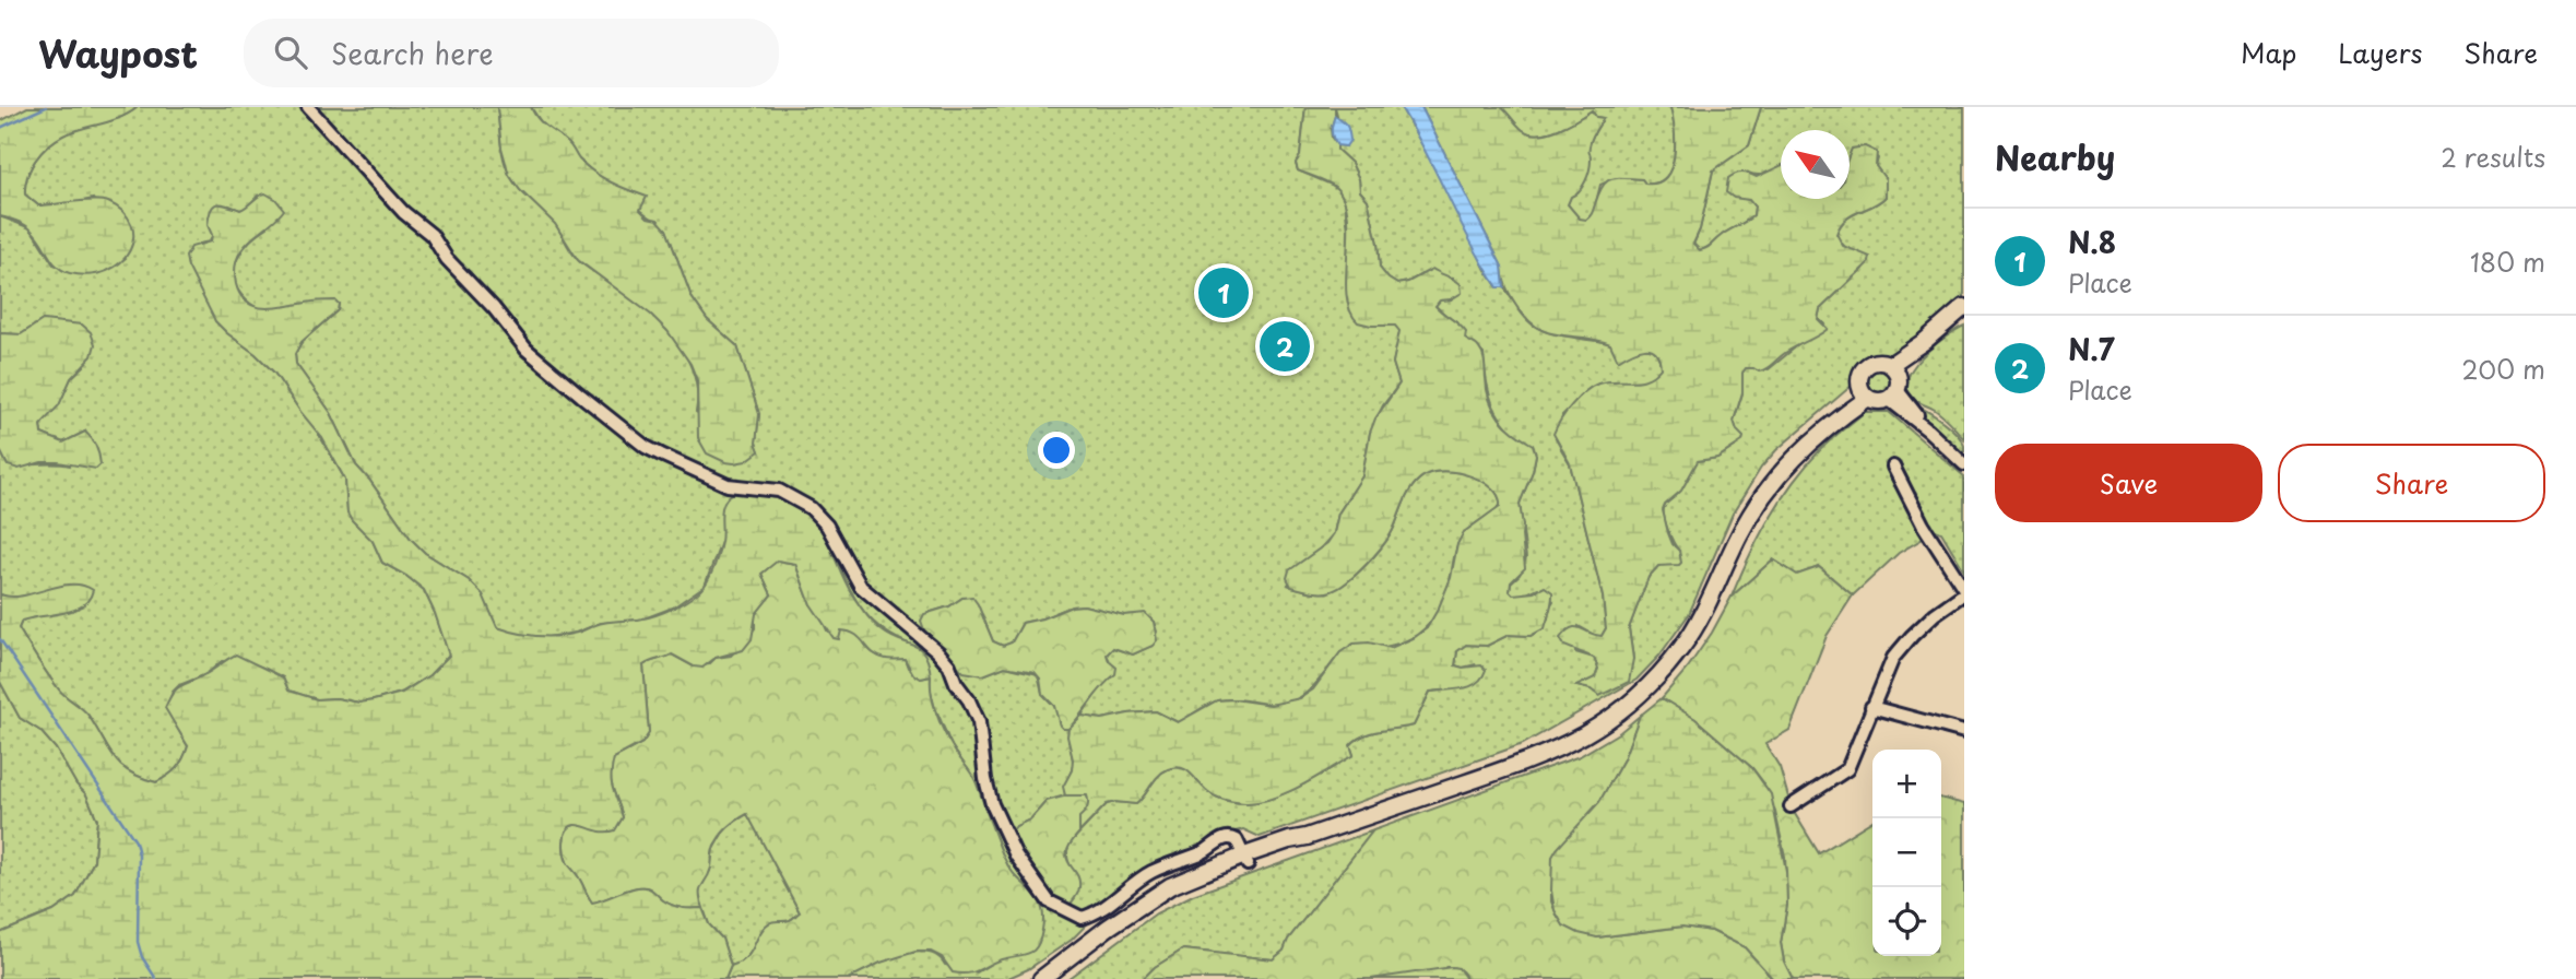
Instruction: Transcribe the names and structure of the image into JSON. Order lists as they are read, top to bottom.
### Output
{
  "north": "top left",
  "page": {
    "header": "Waypost",
    "search": "Search here",
    "nav": ["Map", "Layers", "Share"],
    "heading": ["Nearby", "2 results"],
    "list": [
      {
        "mark": "1",
        "name": "N.8",
        "note": "Place",
        "value": "180 m"
      },
      {
        "mark": "2",
        "name": "N.7",
        "note": "Place",
        "value": "200 m"
      }
    ],
    "pins": ["1", "2"],
    "buttons": ["Save", "Share"],
    "map_buttons": ["+", "−"]
  }
}
